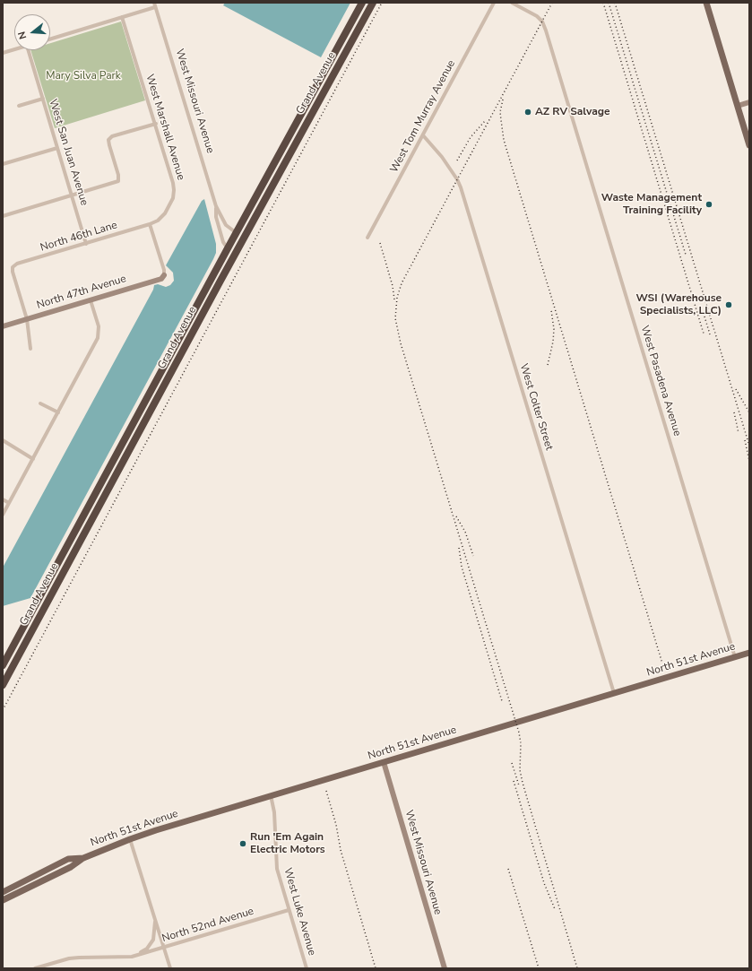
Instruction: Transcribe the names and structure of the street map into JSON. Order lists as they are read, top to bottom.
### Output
{
  "streets": {
    "highway": ["Grand Avenue"],
    "main road": ["North 51st Avenue"],
    "street": [
      "West Missouri Avenue",
      "West Tom Murray Avenue",
      "West Marshall Avenue",
      "West San Juan Avenue",
      "North 46th Lane",
      "North 47th Avenue",
      "West Pasadena Avenue",
      "West Colter Street",
      "West Luke Avenue",
      "North 52nd Avenue"
    ]
  },
  "crossings": [
    ["Grand Avenue", "West Missouri Avenue"],
    ["West Missouri Avenue", "North 51st Avenue"],
    ["West Tom Murray Avenue", "West Colter Street"],
    ["West Marshall Avenue", "North 46th Lane"],
    ["West San Juan Avenue", "North 46th Lane"],
    ["North 46th Lane", "North 47th Avenue"],
    ["West Pasadena Avenue", "North 51st Avenue"],
    ["West Colter Street", "North 51st Avenue"],
    ["North 51st Avenue", "West Luke Avenue"],
    ["West Luke Avenue", "North 52nd Avenue"]
  ],
  "parks": ["Mary Silva Park"],
  "places": [
    "AZ RV Salvage",
    "Waste Management Training Facility",
    "WSI (Warehouse Specialists, LLC)",
    "Run 'Em Again Electric Motors"
  ],
  "north": "left"
}
